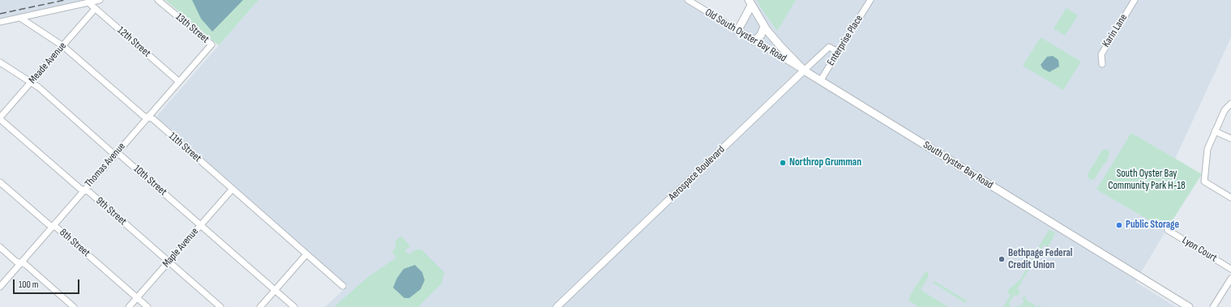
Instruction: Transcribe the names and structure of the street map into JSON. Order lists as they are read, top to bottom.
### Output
{
  "streets": {
    "main road": ["South Oyster Bay Road"],
    "street": [
      "13th Street",
      "Karin Lane",
      "Old South Oyster Bay Road",
      "Enterprise Place",
      "12th Street",
      "Meade Avenue",
      "11th Street",
      "Thomas Avenue",
      "Aerospace Boulevard",
      "10th Street",
      "9th Street",
      "8th Street",
      "Maple Avenue",
      "Lyon Court"
    ]
  },
  "crossings": [
    ["13th Street", "Thomas Avenue"],
    ["Old South Oyster Bay Road", "South Oyster Bay Road"],
    ["Old South Oyster Bay Road", "Aerospace Boulevard"],
    ["Enterprise Place", "South Oyster Bay Road"],
    ["Enterprise Place", "Aerospace Boulevard"],
    ["12th Street", "Meade Avenue"],
    ["12th Street", "Thomas Avenue"],
    ["Meade Avenue", "11th Street"],
    ["Meade Avenue", "10th Street"],
    ["Meade Avenue", "9th Street"],
    ["11th Street", "Thomas Avenue"],
    ["11th Street", "Maple Avenue"],
    ["Thomas Avenue", "10th Street"],
    ["Thomas Avenue", "9th Street"],
    ["Thomas Avenue", "8th Street"],
    ["South Oyster Bay Road", "Aerospace Boulevard"],
    ["10th Street", "Maple Avenue"],
    ["9th Street", "Maple Avenue"],
    ["8th Street", "Maple Avenue"]
  ],
  "parks": ["South Oyster Bay Community Park H-18"],
  "places": ["Northrop Grumman", "Public Storage", "Bethpage Federal Credit Union"],
  "scale_bar": "100 m"
}
